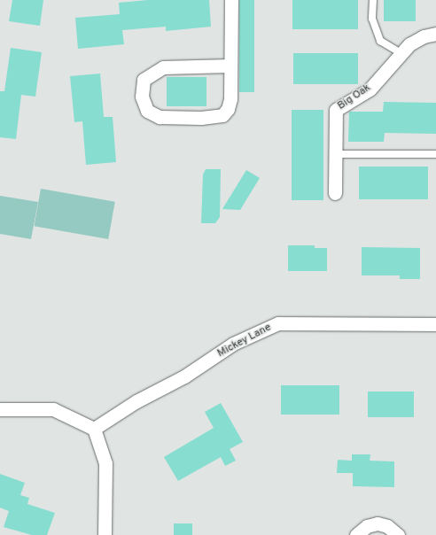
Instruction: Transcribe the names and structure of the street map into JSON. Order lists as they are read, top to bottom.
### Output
{
  "streets": {
    "street": ["Big Oak", "Mickey Lane"]
  }
}
